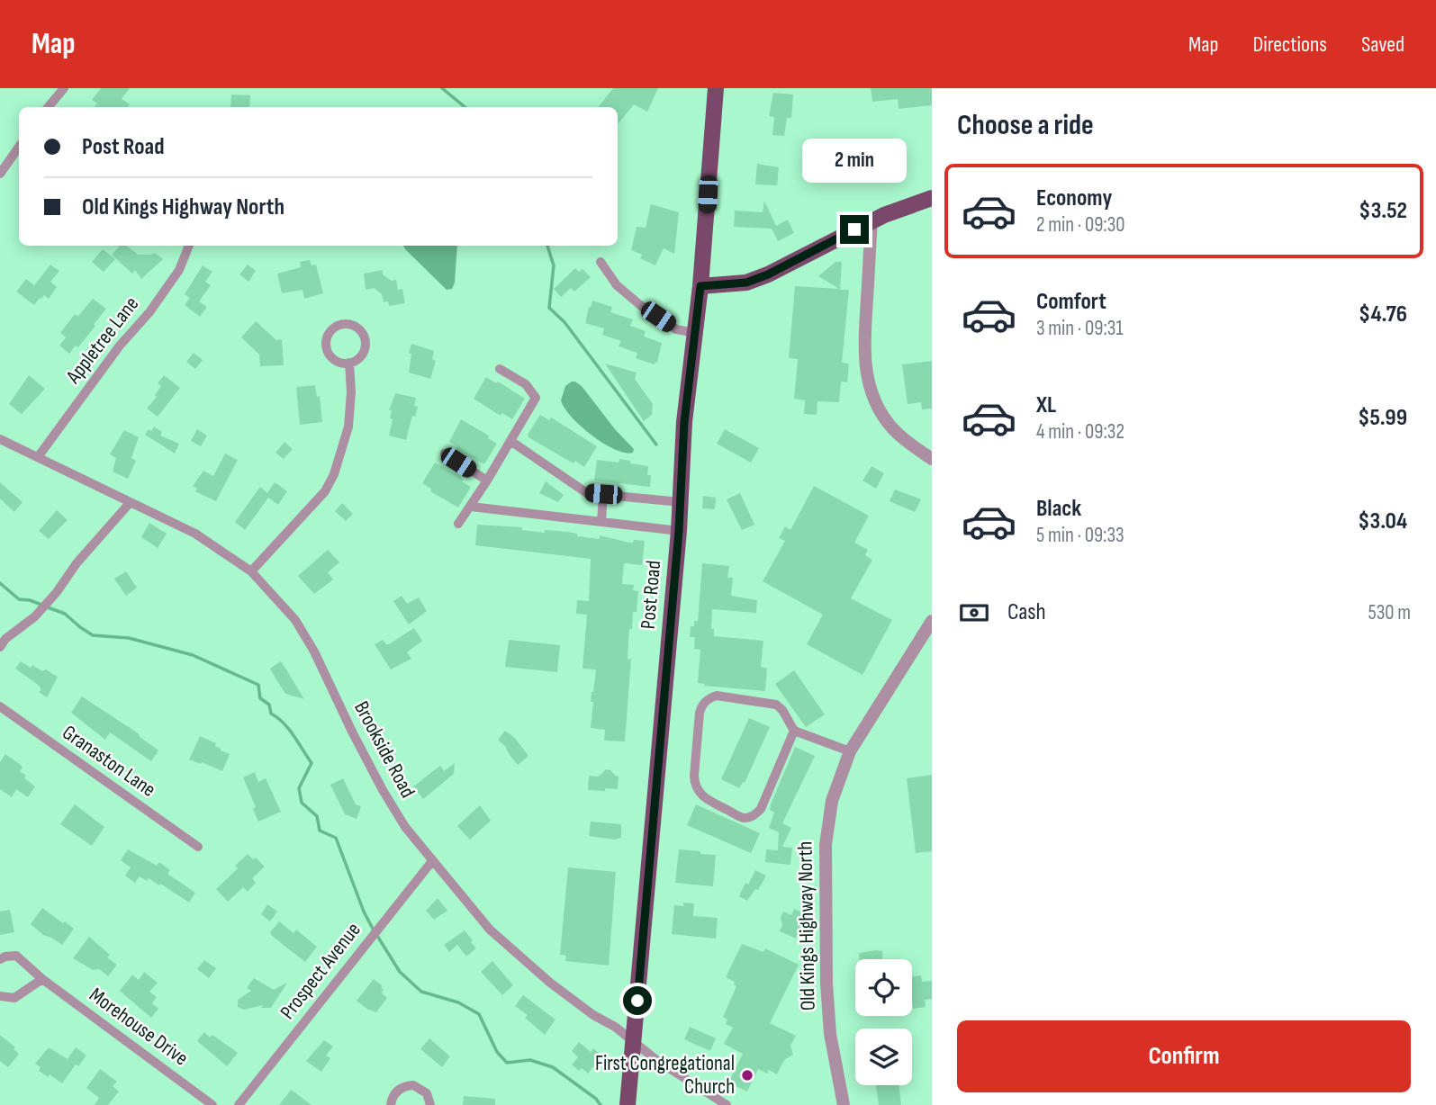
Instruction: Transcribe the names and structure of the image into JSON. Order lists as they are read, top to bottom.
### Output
{
  "streets": {
    "main road": ["Post Road"],
    "street": [
      "Appletree Lane",
      "Brookside Road",
      "Granaston Lane",
      "Old Kings Highway North",
      "Prospect Avenue",
      "Morehouse Drive"
    ]
  },
  "crossings": [
    ["Appletree Lane", "Brookside Road"],
    ["Post Road", "Brookside Road"],
    ["Brookside Road", "Prospect Avenue"]
  ],
  "places": ["First Congregational Church"],
  "page": {
    "header": "Map",
    "nav": ["Map", "Directions", "Saved"],
    "heading": "Choose a ride",
    "banner": ["Post Road", "Old Kings Highway North"],
    "bubble": "2 min",
    "list": [
      {
        "name": "Economy",
        "note": "2 min · 09:30",
        "value": "$3.52"
      },
      {
        "name": "Comfort",
        "note": "3 min · 09:31",
        "value": "$4.76"
      },
      {
        "name": "XL",
        "note": "4 min · 09:32",
        "value": "$5.99"
      },
      {
        "name": "Black",
        "note": "5 min · 09:33",
        "value": "$3.04"
      }
    ],
    "pay": ["Cash", "530 m"],
    "buttons": "Confirm"
  }
}
